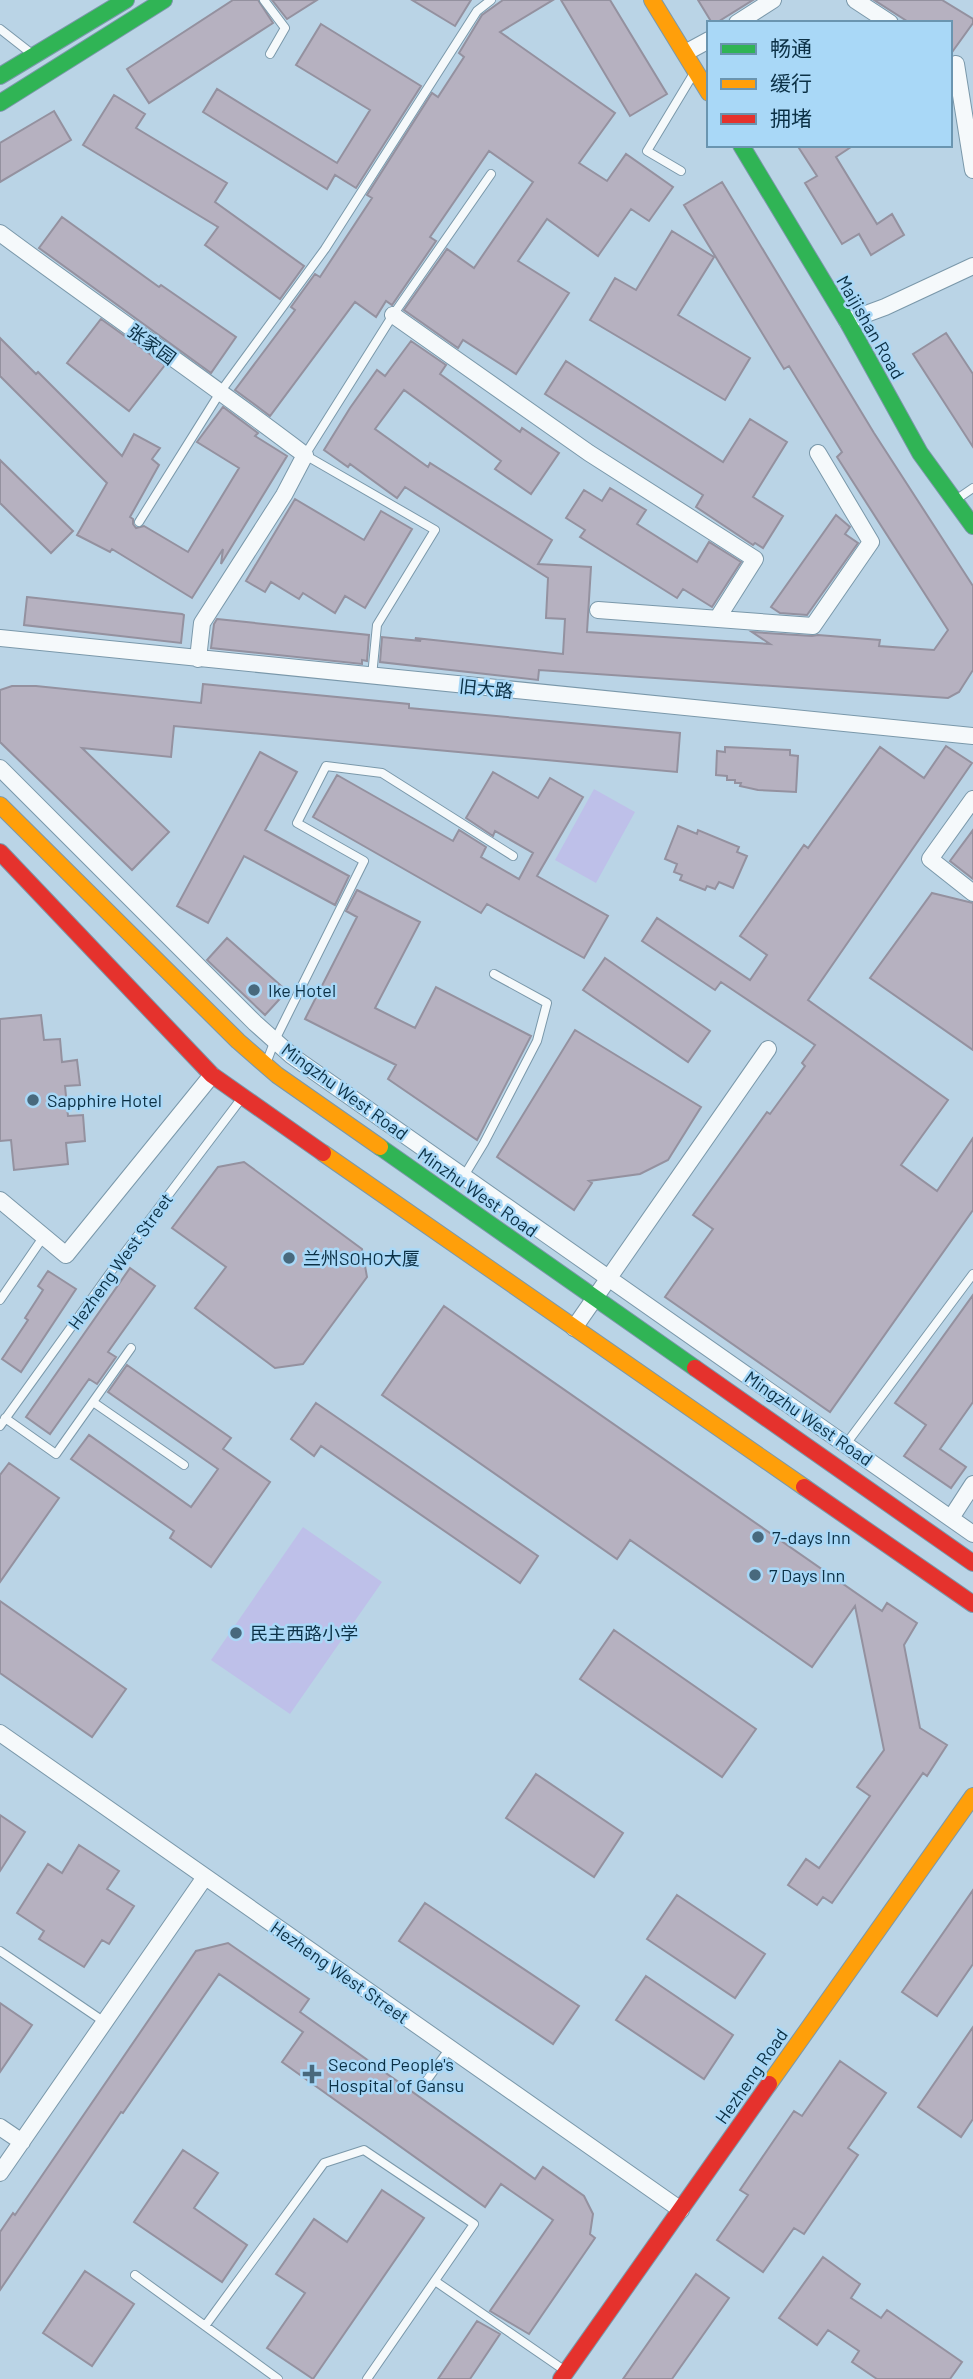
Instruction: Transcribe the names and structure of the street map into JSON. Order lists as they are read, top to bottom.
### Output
{
  "streets": {
    "main road": ["Maijishan Road", "Minzhu West Road", "Hezheng Road"],
    "street": [
      "张家园",
      "旧大路",
      "Mingzhu West Road",
      "Hezheng West Street"
    ]
  },
  "crossings": [
    ["张家园", "旧大路"],
    ["Hezheng West Street", "Hezheng Road"]
  ],
  "places": {
    "other": [
      "Ike Hotel",
      "Sapphire Hotel",
      "兰州SOHO大厦",
      "7-days Inn",
      "7 Days Inn",
      "民主西路小学"
    ],
    "health": ["Second People's Hospital of Gansu"]
  },
  "legend": ["畅通", "缓行", "拥堵"]
}
